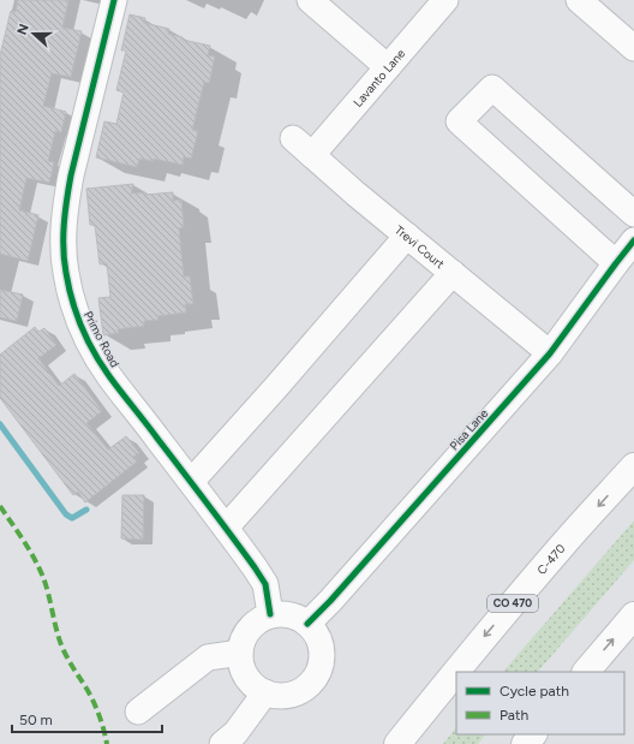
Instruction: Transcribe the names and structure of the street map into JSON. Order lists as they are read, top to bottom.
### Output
{
  "streets": {
    "highway": ["C-470", "CO 470"],
    "street": [
      "Lavanto Lane",
      "Trevi Court",
      "Primo Road",
      "Pisa Lane"
    ]
  },
  "crossings": [
    ["Lavanto Lane", "Trevi Court"],
    ["Trevi Court", "Pisa Lane"],
    ["Primo Road", "Pisa Lane"]
  ],
  "one_way": ["C-470"],
  "legend": ["Cycle path", "Path"],
  "scale_bar": "50 m",
  "north": "left"
}
